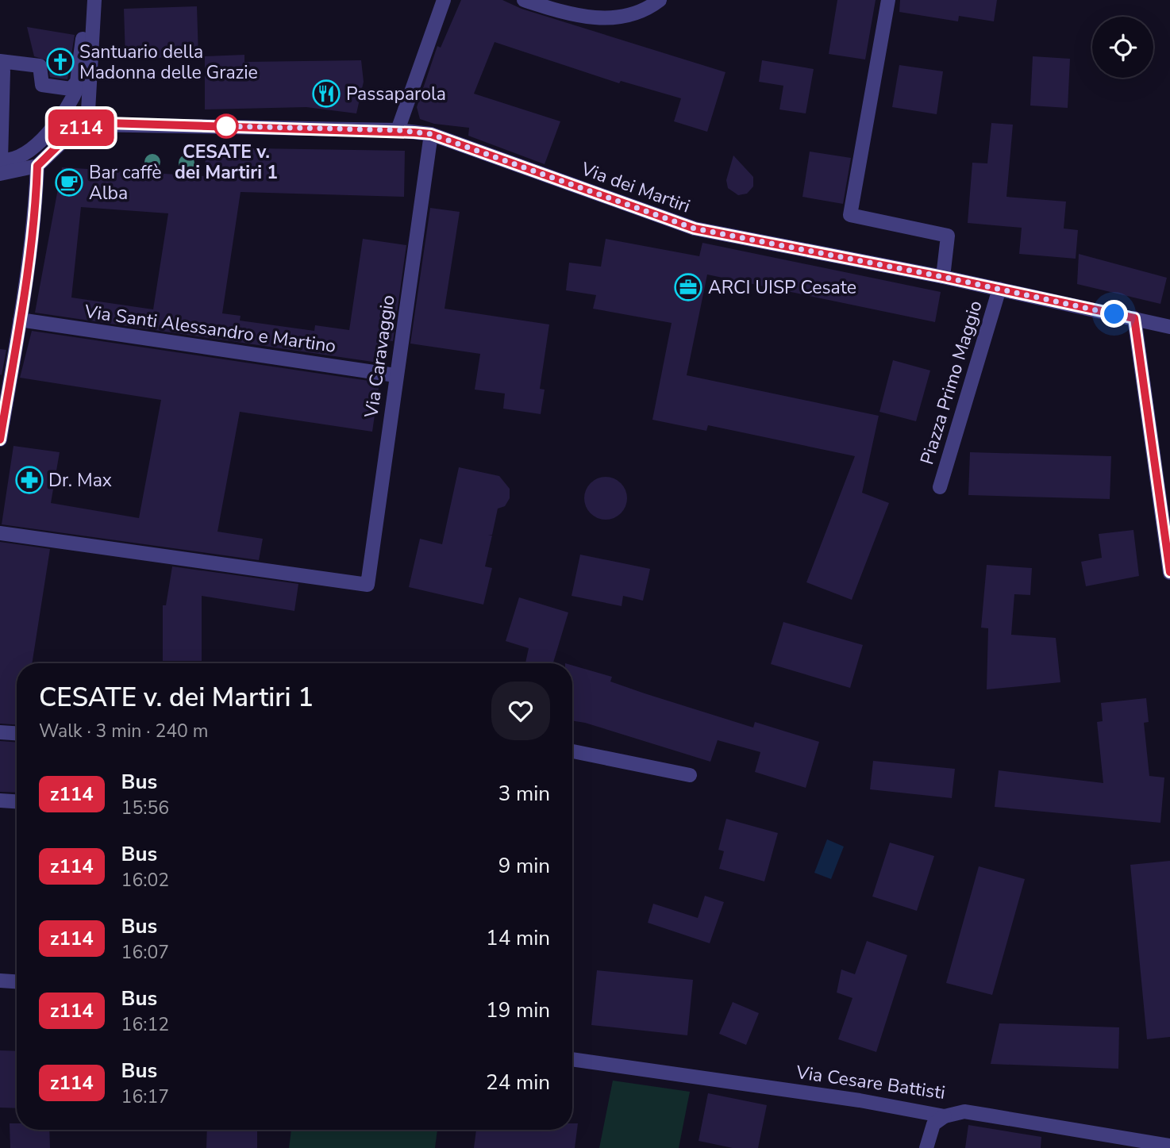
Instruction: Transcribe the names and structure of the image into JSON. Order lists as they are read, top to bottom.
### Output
{
  "streets": {
    "street": [
      "Via dei Martiri",
      "Via Santi Alessandro e Martino",
      "Via Caravaggio",
      "Piazza Primo Maggio",
      "Via Cesare Battisti"
    ]
  },
  "crossings": [
    ["Via dei Martiri", "Via Caravaggio"],
    ["Via dei Martiri", "Piazza Primo Maggio"],
    ["Via Santi Alessandro e Martino", "Via Caravaggio"]
  ],
  "places": {
    "church": ["Santuario della Madonna delle Grazie"],
    "restaurant": ["Passaparola"],
    "other": ["CESATE v. dei Martiri 1"],
    "cafe": ["Bar caffè Alba"],
    "office": ["ARCI UISP Cesate"],
    "pharmacy": ["Dr. Max"]
  },
  "lines": ["bus line z114"],
  "page": {
    "on_map": "z114",
    "heading": ["CESATE v. dei Martiri 1", "Walk · 3 min · 240 m"],
    "list": [
      {
        "mark": "z114",
        "name": "Bus",
        "note": "15:56",
        "value": "3 min"
      },
      {
        "mark": "z114",
        "name": "Bus",
        "note": "16:02",
        "value": "9 min"
      },
      {
        "mark": "z114",
        "name": "Bus",
        "note": "16:07",
        "value": "14 min"
      },
      {
        "mark": "z114",
        "name": "Bus",
        "note": "16:12",
        "value": "19 min"
      },
      {
        "mark": "z114",
        "name": "Bus",
        "note": "16:17",
        "value": "24 min"
      }
    ]
  }
}
